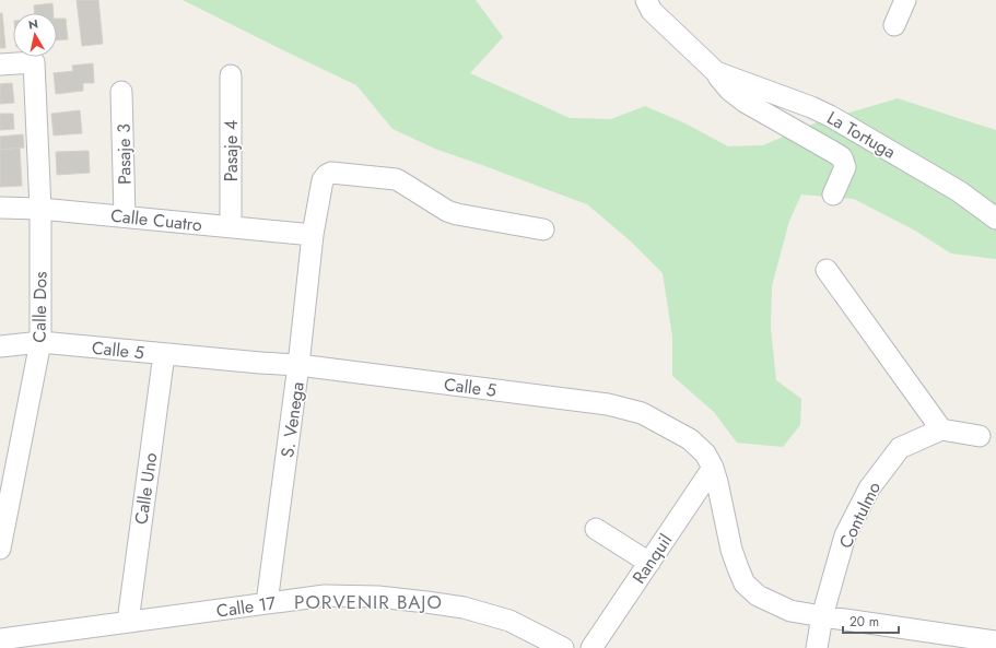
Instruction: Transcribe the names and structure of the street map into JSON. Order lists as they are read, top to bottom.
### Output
{
  "streets": {
    "street": [
      "La Tortuga",
      "Pasaje 4",
      "Pasaje 3",
      "Calle Cuatro",
      "Calle Dos",
      "Calle 5",
      "S. Venega",
      "Calle Uno",
      "Contulmo",
      "Ranquil",
      "Calle 17"
    ]
  },
  "crossings": [
    ["Pasaje 4", "Calle Cuatro"],
    ["Pasaje 3", "Calle Cuatro"],
    ["Calle Cuatro", "Calle Dos"],
    ["Calle Cuatro", "S. Venega"],
    ["Calle Dos", "Calle 5"],
    ["Calle 5", "S. Venega"],
    ["Calle 5", "Calle Uno"],
    ["Calle 5", "Contulmo"],
    ["Calle 5", "Ranquil"],
    ["S. Venega", "Calle 17"],
    ["Calle Uno", "Calle 17"]
  ],
  "districts": ["PORVENIR BAJO"],
  "scale_bar": "20 m",
  "north": "top"
}
